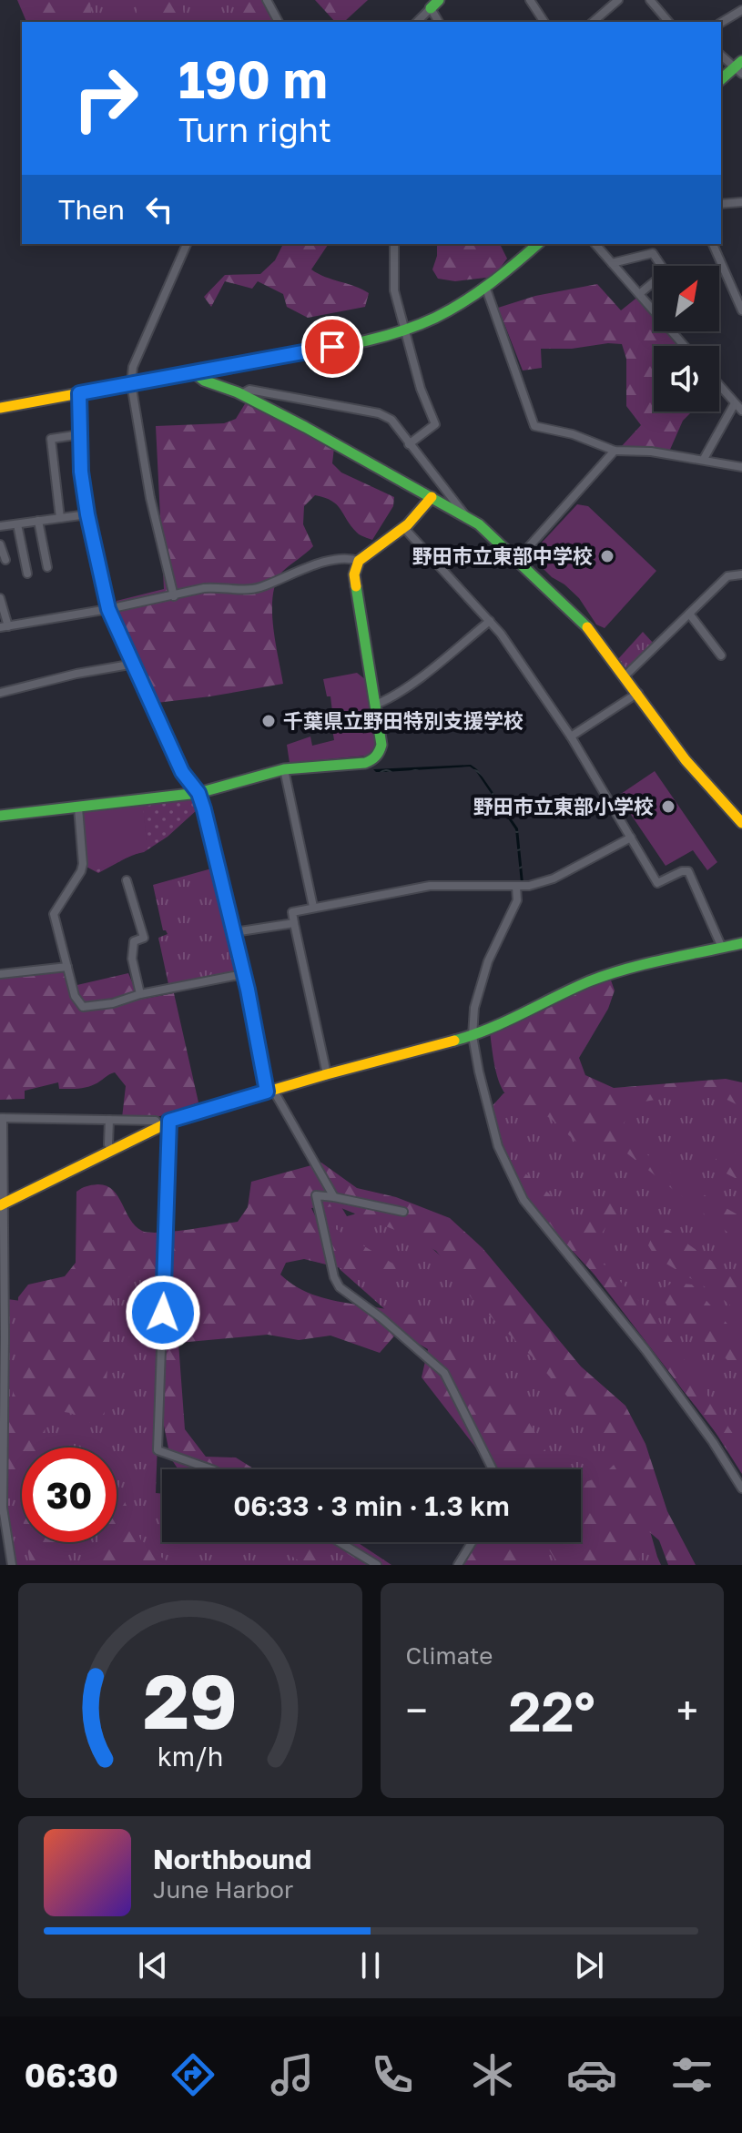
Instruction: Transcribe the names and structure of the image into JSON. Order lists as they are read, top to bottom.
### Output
{
  "places": ["野田市立東部中学校", "千葉県立野田特別支援学校", "野田市立東部小学校"],
  "north": "top right",
  "page": {
    "turn": ["190 m", "Turn right"],
    "then": "Then",
    "limit": "30",
    "trip": "06:33 · 3 min · 1.3 km",
    "tile": "Climate",
    "heat": ["−", "22°", "+"],
    "song": ["Northbound", "June Harbor"],
    "tabs": "06:30",
    "gauge": ["29", "km/h"]
  }
}
